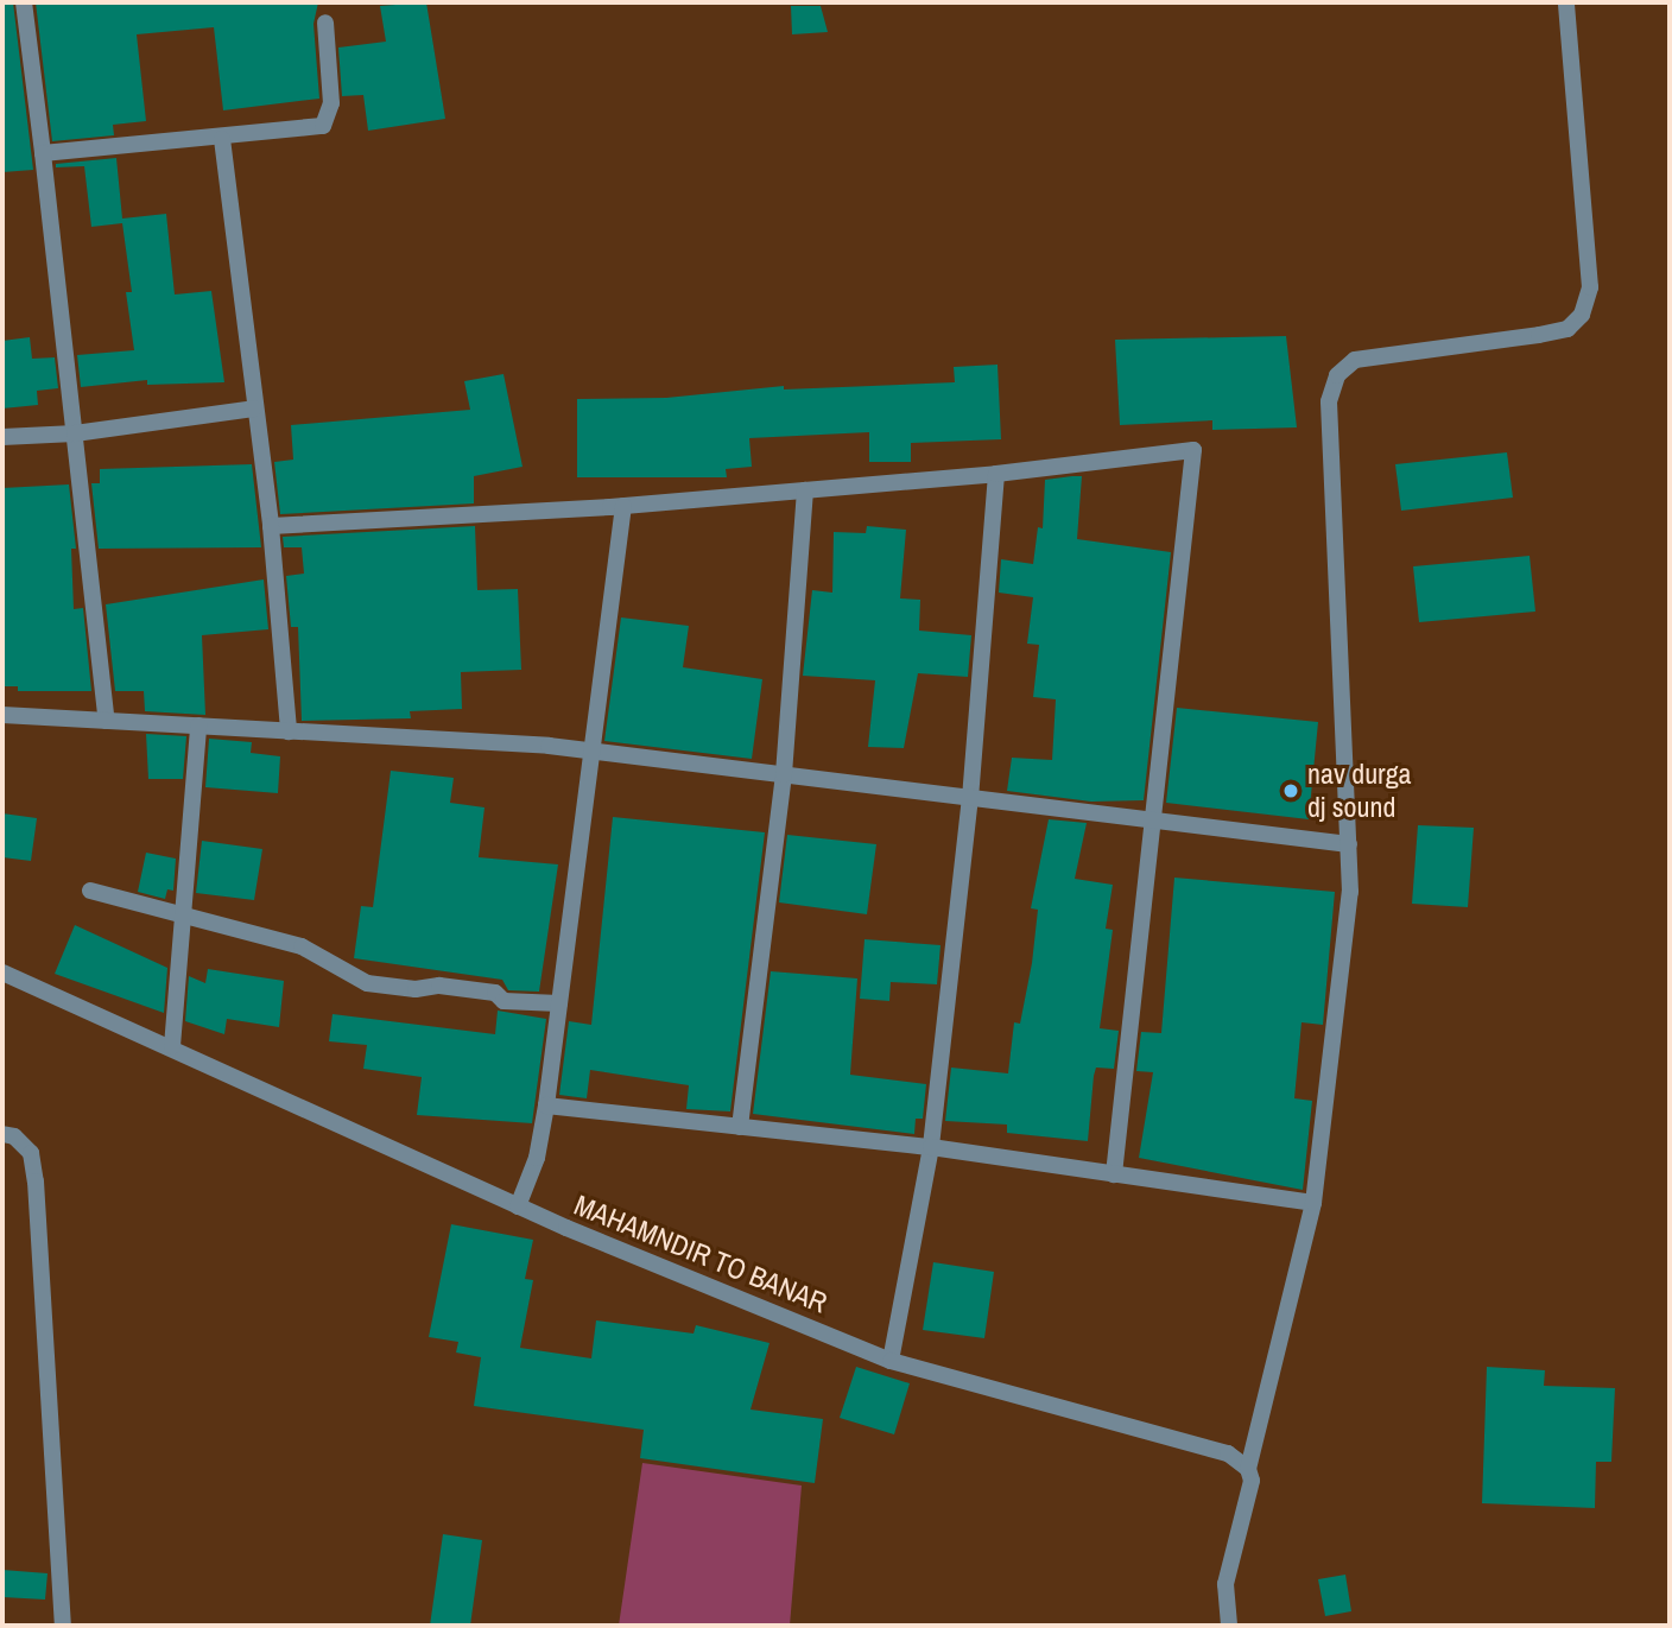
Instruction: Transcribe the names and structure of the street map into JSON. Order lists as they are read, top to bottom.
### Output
{
  "streets": {
    "street": ["MAHAMNDIR TO BANAR"]
  },
  "places": ["nav durga dj sound"]
}
